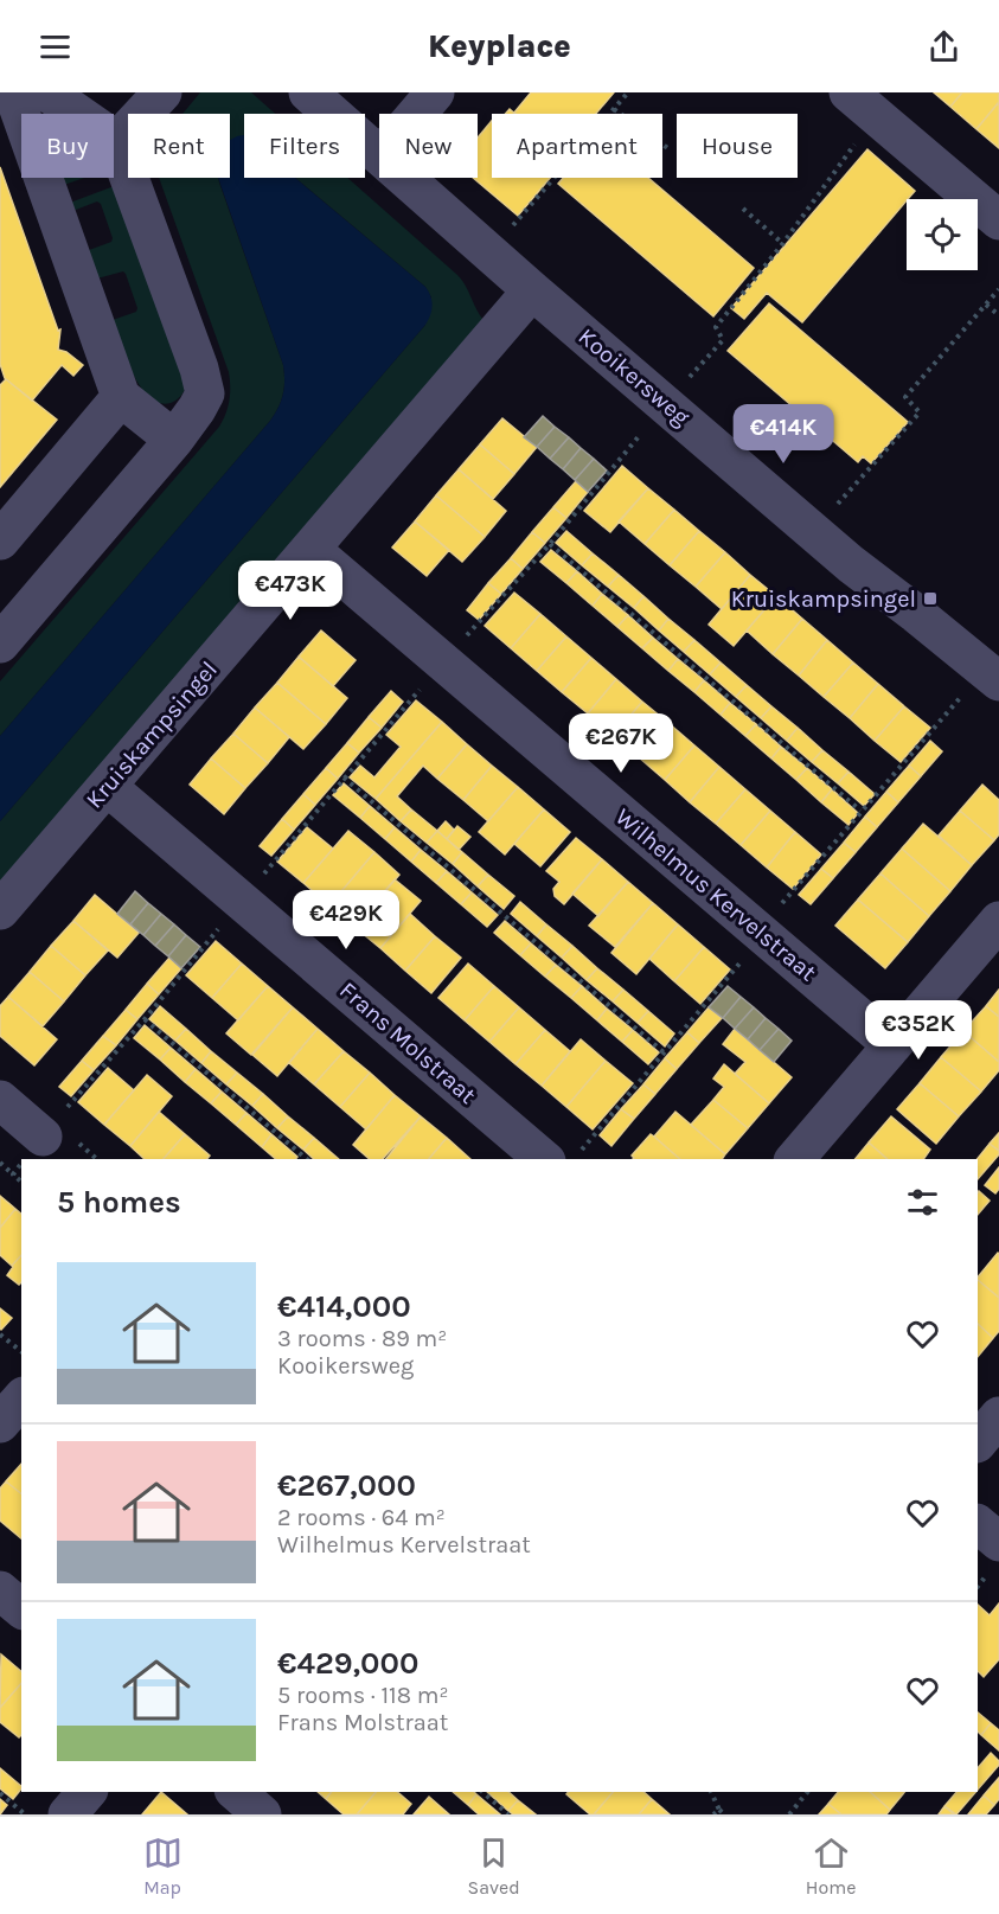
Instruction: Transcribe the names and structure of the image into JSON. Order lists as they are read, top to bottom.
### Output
{
  "streets": {
    "street": [
      "Kooikersweg",
      "Kruiskampsingel",
      "Wilhelmus Kervelstraat",
      "Frans Molstraat"
    ]
  },
  "crossings": [
    ["Kooikersweg", "Kruiskampsingel"],
    ["Kruiskampsingel", "Wilhelmus Kervelstraat"],
    ["Kruiskampsingel", "Frans Molstraat"]
  ],
  "places": {
    "transit": ["Kruiskampsingel"]
  },
  "page": {
    "header": "Keyplace",
    "chip": [
      "Buy",
      "Rent",
      "Filters",
      "New",
      "Apartment",
      "House"
    ],
    "price": [
      "€414K",
      "€473K",
      "€267K",
      "€429K",
      "€352K"
    ],
    "heading": "5 homes",
    "list": [
      {
        "name": "€414,000",
        "note": "3 rooms · 89 m² · Kooikersweg"
      },
      {
        "name": "€267,000",
        "note": "2 rooms · 64 m² · Wilhelmus Kervelstraat"
      },
      {
        "name": "€429,000",
        "note": "5 rooms · 118 m² · Frans Molstraat"
      }
    ],
    "tabs": ["Map", "Saved", "Home"]
  }
}
